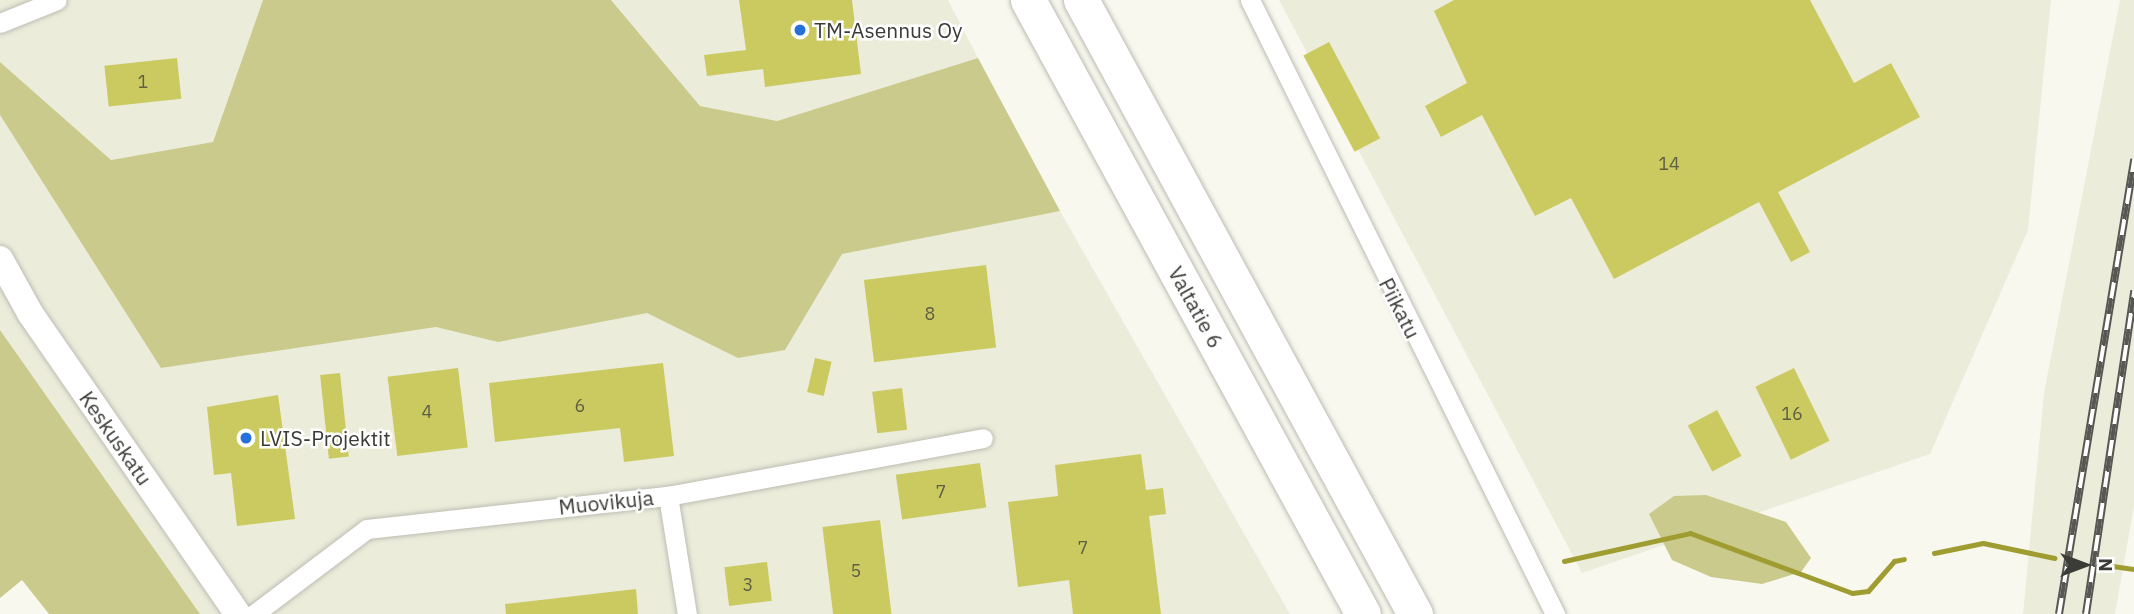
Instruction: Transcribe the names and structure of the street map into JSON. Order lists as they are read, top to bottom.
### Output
{
  "streets": {
    "highway": ["Valtatie 6"],
    "main road": ["Keskuskatu"],
    "street": ["Piikatu", "Muovikuja"]
  },
  "places": ["TM-Asennus Oy", "LVIS-Projektit"],
  "house_numbers": [
    "1",
    "14",
    "8",
    "6",
    "4",
    "16",
    "7",
    "7",
    "5",
    "3"
  ],
  "north": "right"
}
